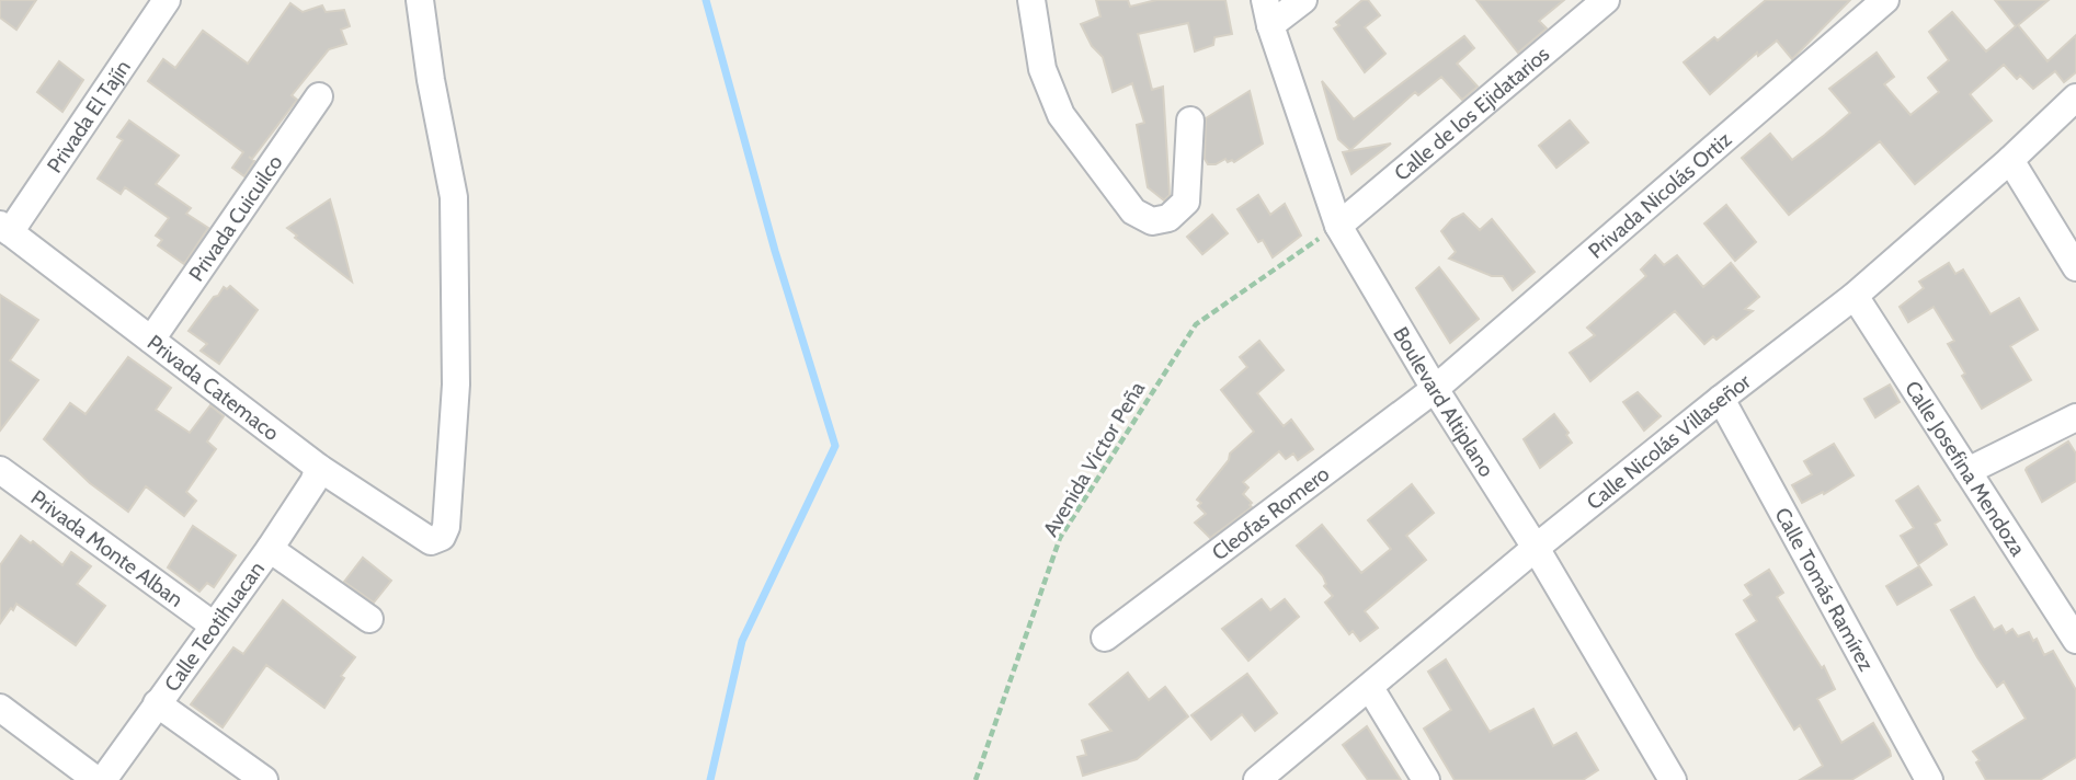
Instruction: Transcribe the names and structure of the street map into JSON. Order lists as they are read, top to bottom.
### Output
{
  "streets": {
    "street": [
      "Calle de los Ejidatarios",
      "Privada El Tajín",
      "Privada Nicolás Ortiz",
      "Privada Cuicuilco",
      "Privada Catemaco",
      "Boulevard Altiplano",
      "Calle Nicolás Villaseñor",
      "Calle Josefina Mendoza",
      "Cleofas Romero",
      "Privada Monte Alban",
      "Calle Tomás Ramírez",
      "Calle Teotihuacan"
    ],
    "path": ["Avenida Victor Peña"]
  },
  "crossings": [
    ["Calle de los Ejidatarios", "Boulevard Altiplano"],
    ["Calle de los Ejidatarios", "Avenida Victor Peña"],
    ["Privada El Tajín", "Privada Catemaco"],
    ["Privada Nicolás Ortiz", "Boulevard Altiplano"],
    ["Privada Nicolás Ortiz", "Cleofas Romero"],
    ["Privada Cuicuilco", "Privada Catemaco"],
    ["Privada Catemaco", "Calle Teotihuacan"],
    ["Boulevard Altiplano", "Calle Nicolás Villaseñor"],
    ["Boulevard Altiplano", "Avenida Victor Peña"],
    ["Boulevard Altiplano", "Cleofas Romero"],
    ["Calle Nicolás Villaseñor", "Calle Josefina Mendoza"],
    ["Calle Nicolás Villaseñor", "Calle Tomás Ramírez"],
    ["Privada Monte Alban", "Calle Teotihuacan"]
  ]
}
